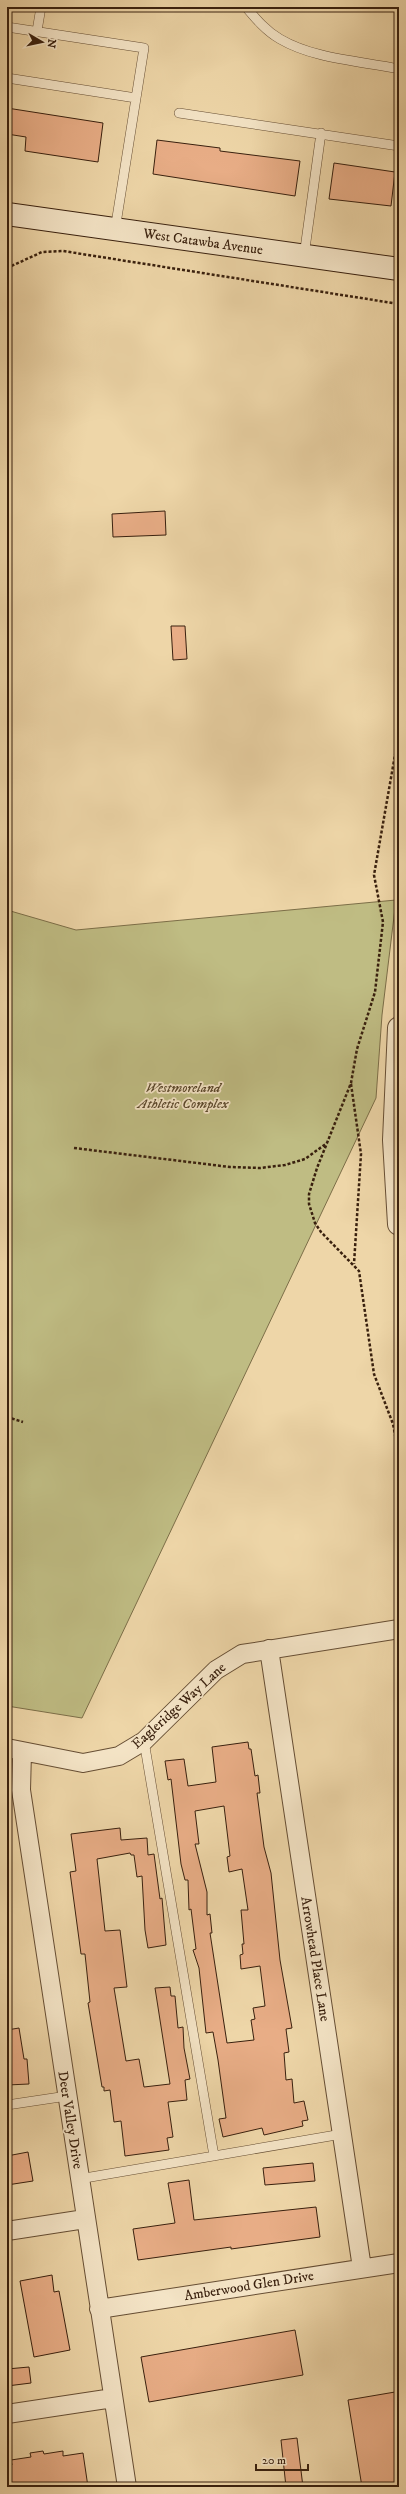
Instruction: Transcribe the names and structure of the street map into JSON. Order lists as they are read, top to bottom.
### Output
{
  "streets": {
    "main road": ["West Catawba Avenue"],
    "street": [
      "Eagleridge Way Lane",
      "Arrowhead Place Lane",
      "Deer Valley Drive",
      "Amberwood Glen Drive"
    ]
  },
  "crossings": [
    ["Eagleridge Way Lane", "Arrowhead Place Lane"],
    ["Eagleridge Way Lane", "Deer Valley Drive"],
    ["Arrowhead Place Lane", "Amberwood Glen Drive"],
    ["Deer Valley Drive", "Amberwood Glen Drive"]
  ],
  "parks": ["Westmoreland Athletic Complex"],
  "scale_bar": "20 m",
  "north": "right"
}
